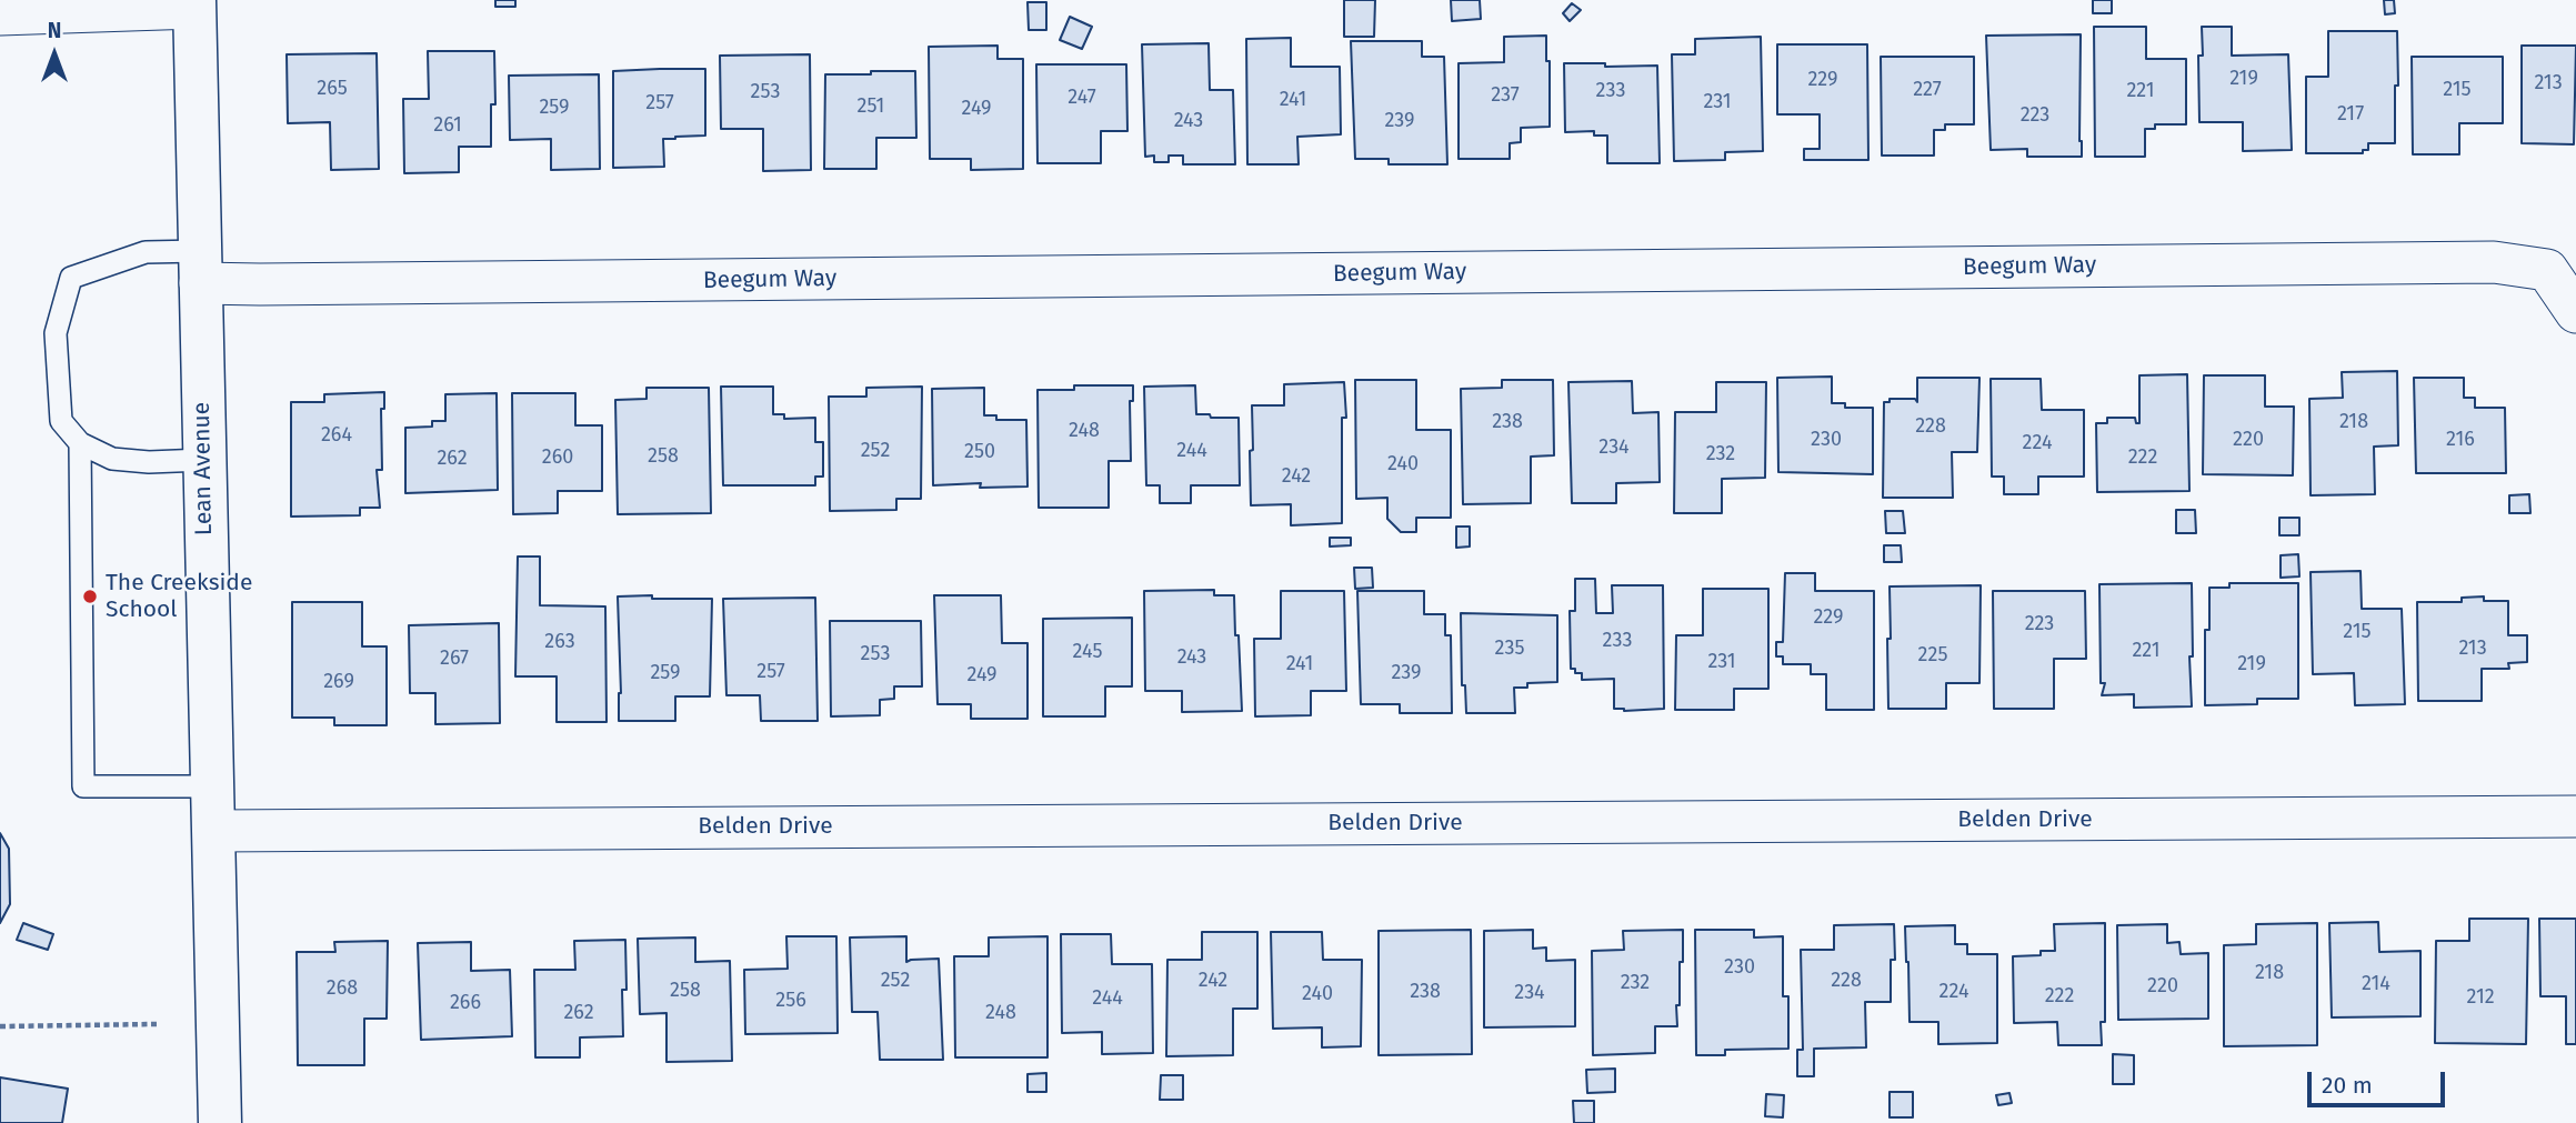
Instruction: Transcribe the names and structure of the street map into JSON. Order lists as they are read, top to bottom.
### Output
{
  "streets": {
    "street": ["Beegum Way", "Lean Avenue", "Belden Drive"]
  },
  "crossings": [
    ["Beegum Way", "Lean Avenue"],
    ["Lean Avenue", "Belden Drive"]
  ],
  "places": ["The Creekside School"],
  "house_numbers": [
    "219",
    "229",
    "213",
    "265",
    "227",
    "215",
    "233",
    "221",
    "253",
    "237",
    "247",
    "241",
    "231",
    "257",
    "251",
    "259",
    "249",
    "217",
    "223",
    "243",
    "239",
    "261",
    "238",
    "218",
    "228",
    "248",
    "264",
    "230",
    "220",
    "216",
    "224",
    "234",
    "252",
    "244",
    "250",
    "232",
    "258",
    "260",
    "222",
    "262",
    "240",
    "242",
    "229",
    "223",
    "215",
    "233",
    "263",
    "235",
    "213",
    "221",
    "245",
    "253",
    "225",
    "243",
    "267",
    "231",
    "241",
    "219",
    "257",
    "259",
    "239",
    "249",
    "269",
    "230",
    "218",
    "252",
    "242",
    "228",
    "232",
    "214",
    "220",
    "268",
    "258",
    "238",
    "224",
    "234",
    "240",
    "222",
    "212",
    "244",
    "256",
    "266",
    "262",
    "248"
  ],
  "scale_bar": "20 m",
  "north": "top"
}
